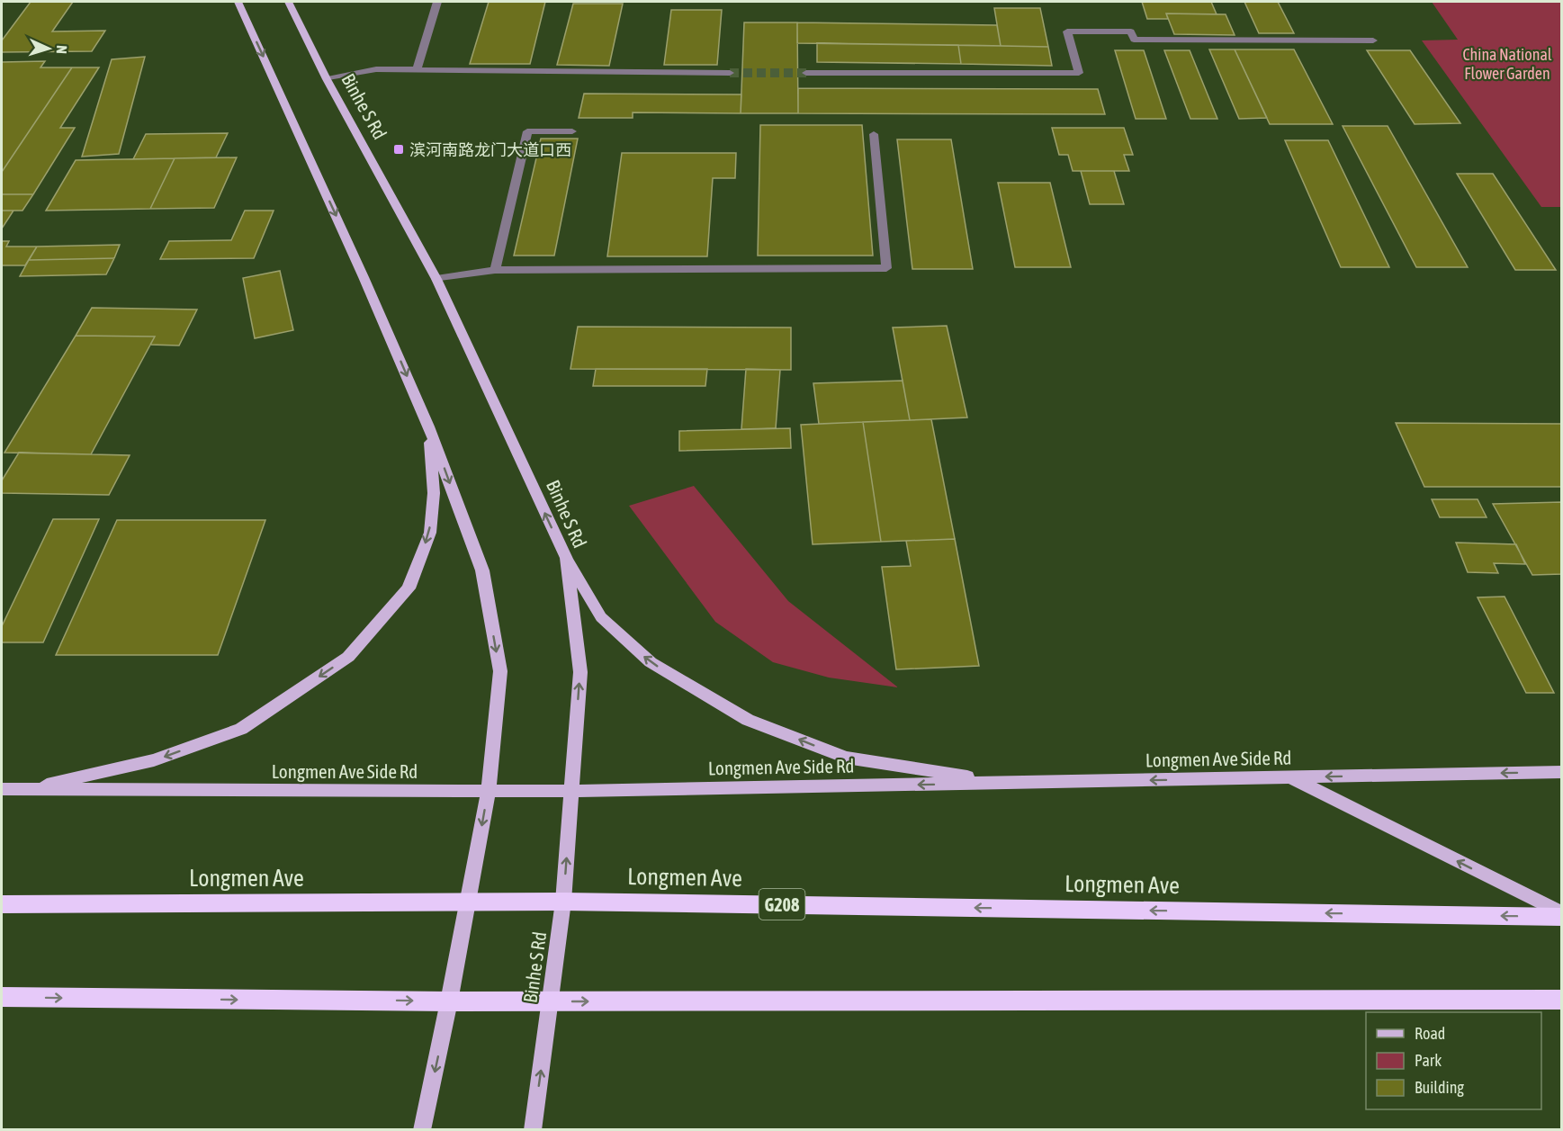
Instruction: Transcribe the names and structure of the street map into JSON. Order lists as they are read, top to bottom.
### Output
{
  "streets": {
    "highway": ["Longmen Ave", "G208"],
    "main road": ["Binhe S Rd", "Longmen Ave Side Rd"]
  },
  "crossings": [
    ["Binhe S Rd", "Longmen Ave Side Rd"],
    ["Binhe S Rd", "Longmen Ave"]
  ],
  "one_way": ["Longmen Ave Side Rd"],
  "parks": ["China National Flower Garden"],
  "places": {
    "transit": ["滨河南路龙门大道口西"]
  },
  "legend": ["Road", "Park", "Building"],
  "north": "right"
}
